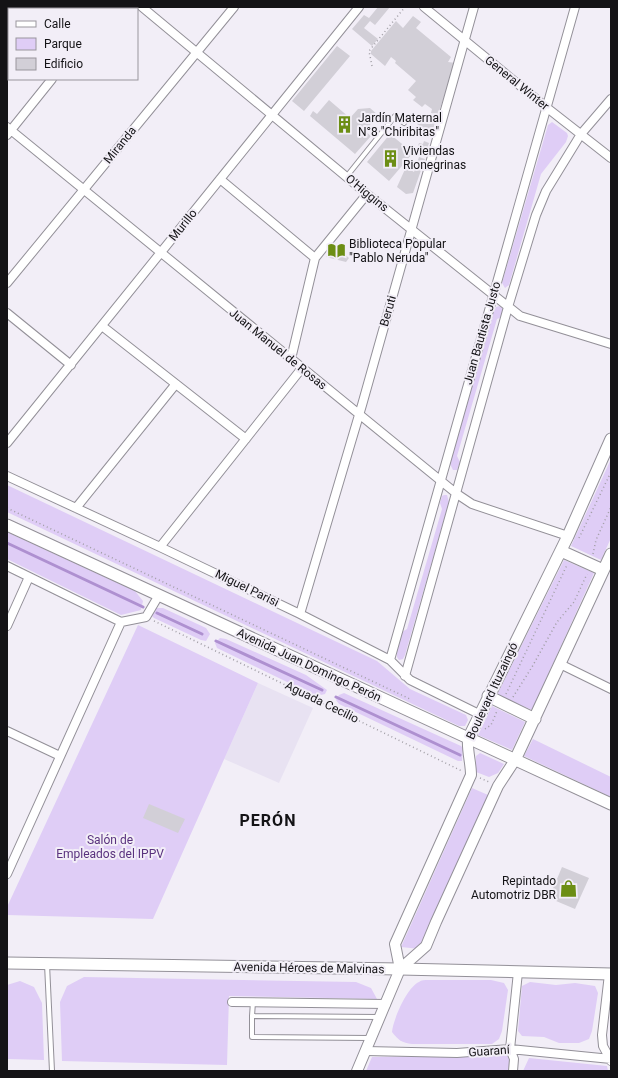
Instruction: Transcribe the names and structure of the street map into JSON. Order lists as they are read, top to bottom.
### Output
{
  "streets": {
    "main road": ["Avenida Juan Domingo Perón", "Boulevard Ituzaingó", "Avenida Héroes de Malvinas"],
    "street": [
      "General Winter",
      "Miranda",
      "O'Higgins",
      "Murillo",
      "Beruti",
      "Juan Bautista Justo",
      "Juan Manuel de Rosas",
      "Miguel Parisi",
      "Guaraní"
    ],
    "path": ["Aguada Cecilio"]
  },
  "crossings": [
    ["General Winter", "Beruti"],
    ["General Winter", "Juan Bautista Justo"],
    ["Miranda", "O'Higgins"],
    ["Miranda", "Juan Manuel de Rosas"],
    ["O'Higgins", "Murillo"],
    ["O'Higgins", "Beruti"],
    ["O'Higgins", "Juan Bautista Justo"],
    ["Murillo", "Juan Manuel de Rosas"],
    ["Beruti", "Juan Manuel de Rosas"],
    ["Beruti", "Miguel Parisi"],
    ["Juan Bautista Justo", "Juan Manuel de Rosas"],
    ["Juan Bautista Justo", "Miguel Parisi"],
    ["Juan Manuel de Rosas", "Boulevard Ituzaingó"],
    ["Miguel Parisi", "Boulevard Ituzaingó"],
    ["Avenida Juan Domingo Perón", "Boulevard Ituzaingó"],
    ["Boulevard Ituzaingó", "Aguada Cecilio"]
  ],
  "districts": ["PERÓN"],
  "parks": ["Salón de Empleados del IPPV"],
  "places": {
    "building": ["Jardín Maternal N°8 \"Chiribitas\"", "Viviendas Rionegrinas"],
    "library": ["Biblioteca Popular \"Pablo Neruda\""],
    "shop": ["Repintado Automotriz DBR"]
  },
  "legend": ["Calle", "Parque", "Edificio"]
}
